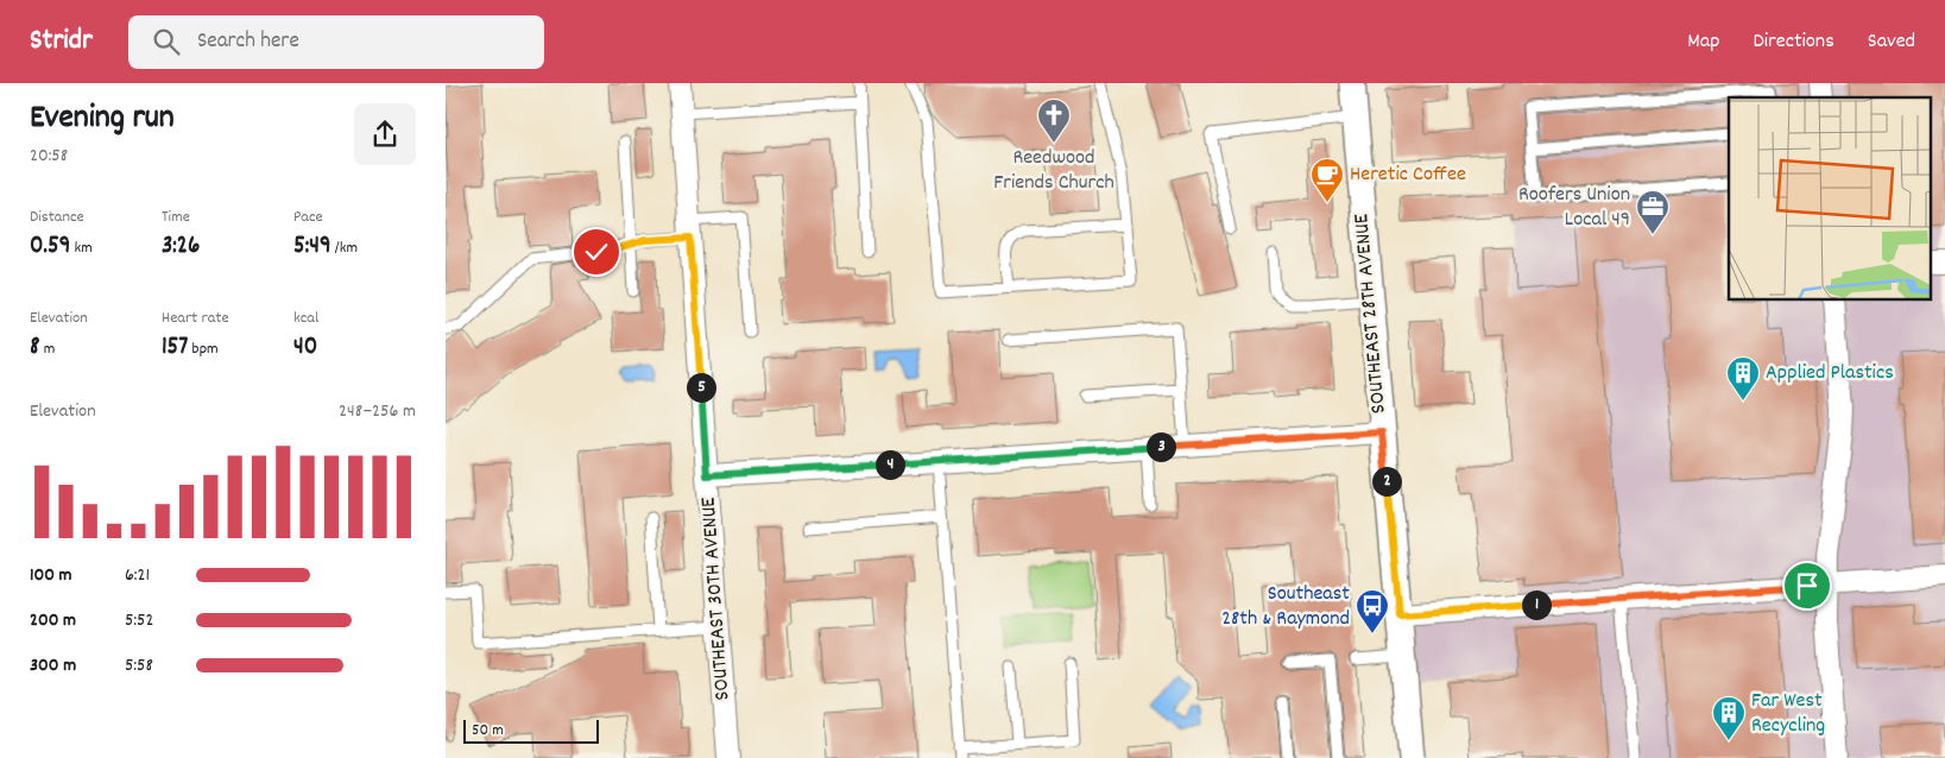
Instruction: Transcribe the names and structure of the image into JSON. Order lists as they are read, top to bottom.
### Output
{
  "streets": {
    "street": ["SOUTHEAST 28TH AVENUE", "SOUTHEAST 30TH AVENUE"]
  },
  "places": {
    "church": ["Reedwood Friends Church"],
    "cafe": ["Heretic Coffee"],
    "office": ["Roofers Union Local 49"],
    "building": ["Applied Plastics", "Far West Recycling"],
    "bus stop": ["Southeast 28th & Raymond"]
  },
  "scale_bar": "50 m",
  "page": {
    "header": "Stridr",
    "search": "Search here",
    "nav": ["Map", "Directions", "Saved"],
    "heading": ["Evening run", "20:58"],
    "stats": [
      ["Distance", "0.59 km"],
      ["Time", "3:26"],
      ["Pace", "5:49 /km"],
      ["Elevation", "8 m"],
      ["Heart rate", "157 bpm"],
      ["kcal", "40"]
    ],
    "pins": [
      "5",
      "3",
      "4",
      "2",
      "1"
    ],
    "chart": ["Elevation", "248–256 m"],
    "list": [
      {
        "name": "100 m",
        "note": "6:21"
      },
      {
        "name": "200 m",
        "note": "5:52"
      },
      {
        "name": "300 m",
        "note": "5:58"
      }
    ],
    "scale": "50 m"
  }
}
